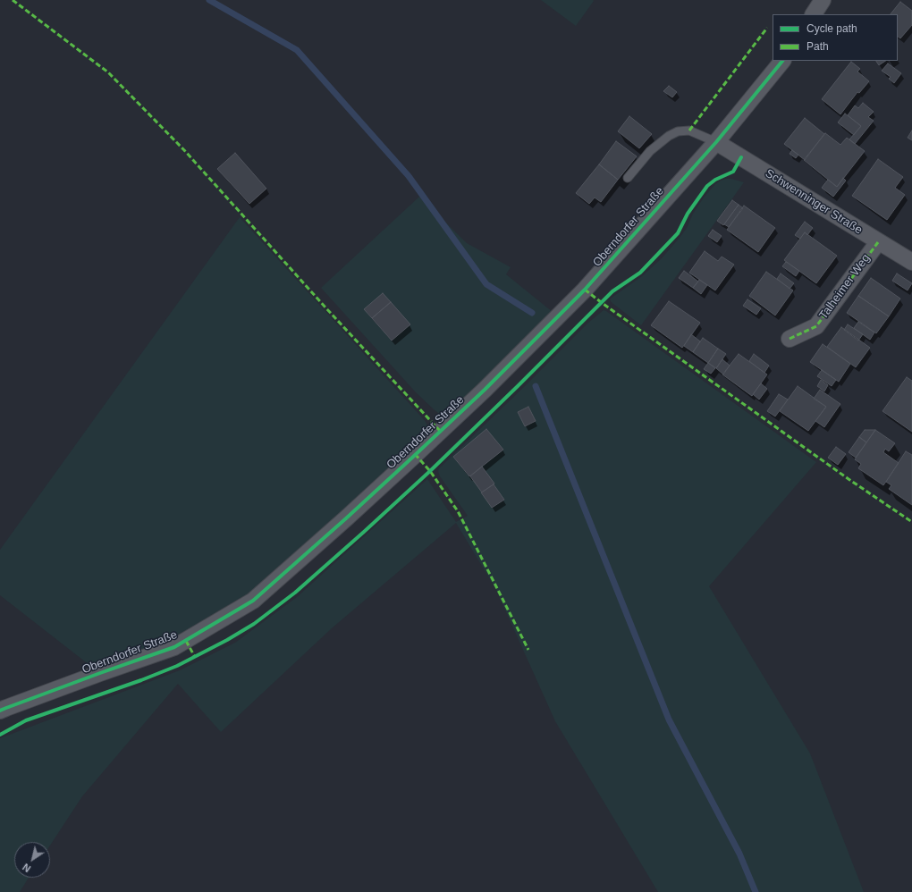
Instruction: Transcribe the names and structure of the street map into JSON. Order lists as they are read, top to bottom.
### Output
{
  "streets": {
    "street": ["Schwenninger Straße", "Oberndorfer Straße", "Talheimer Weg"]
  },
  "crossings": [
    ["Schwenninger Straße", "Oberndorfer Straße"],
    ["Schwenninger Straße", "Talheimer Weg"]
  ],
  "legend": ["Cycle path", "Path"],
  "north": "bottom left"
}
